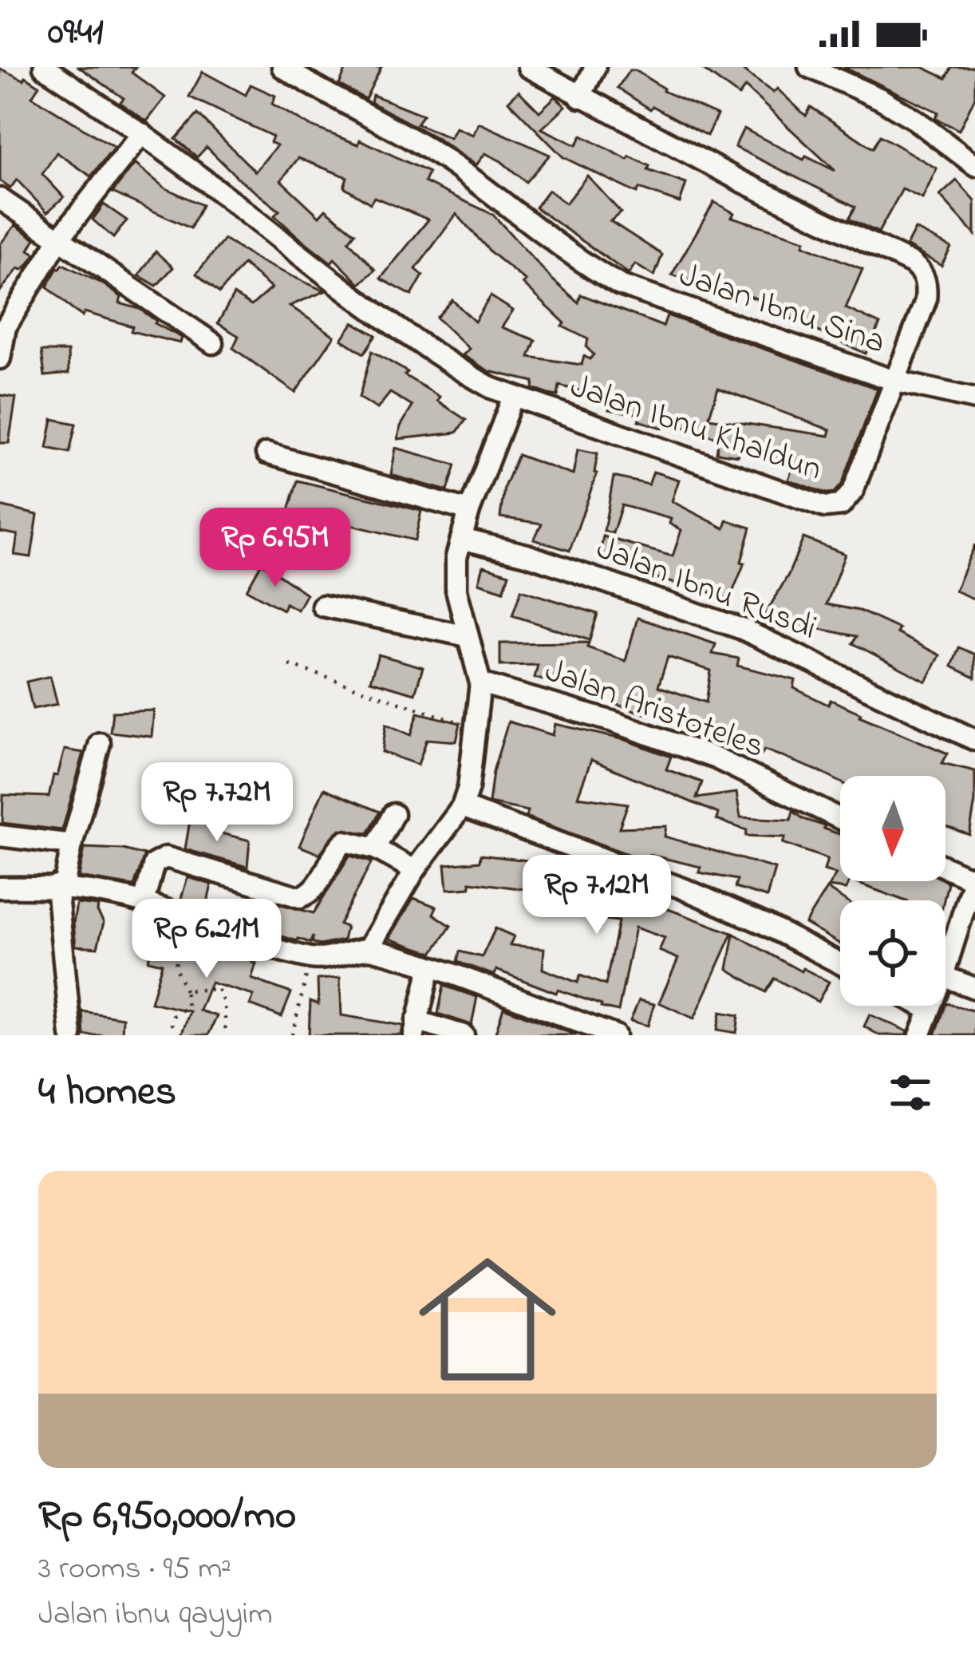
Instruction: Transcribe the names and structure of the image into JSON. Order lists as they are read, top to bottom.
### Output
{
  "streets": {
    "street": [
      "Jalan Ibnu Sina",
      "Jalan Ibnu Khaldun",
      "Jalan Ibnu Rusdi",
      "Jalan Aristoteles"
    ]
  },
  "crossings": [
    ["Jalan Ibnu Sina", "Jalan Ibnu Khaldun"]
  ],
  "north": "bottom",
  "page": {
    "status": "09:41",
    "price": [
      "Rp 6.95M",
      "Rp 7.72M",
      "Rp 7.12M",
      "Rp 6.21M"
    ],
    "heading": "4 homes",
    "list": [
      {
        "name": "Rp 6,950,000/mo",
        "note": "3 rooms · 95 m² · Jalan ibnu qayyim"
      }
    ]
  }
}
